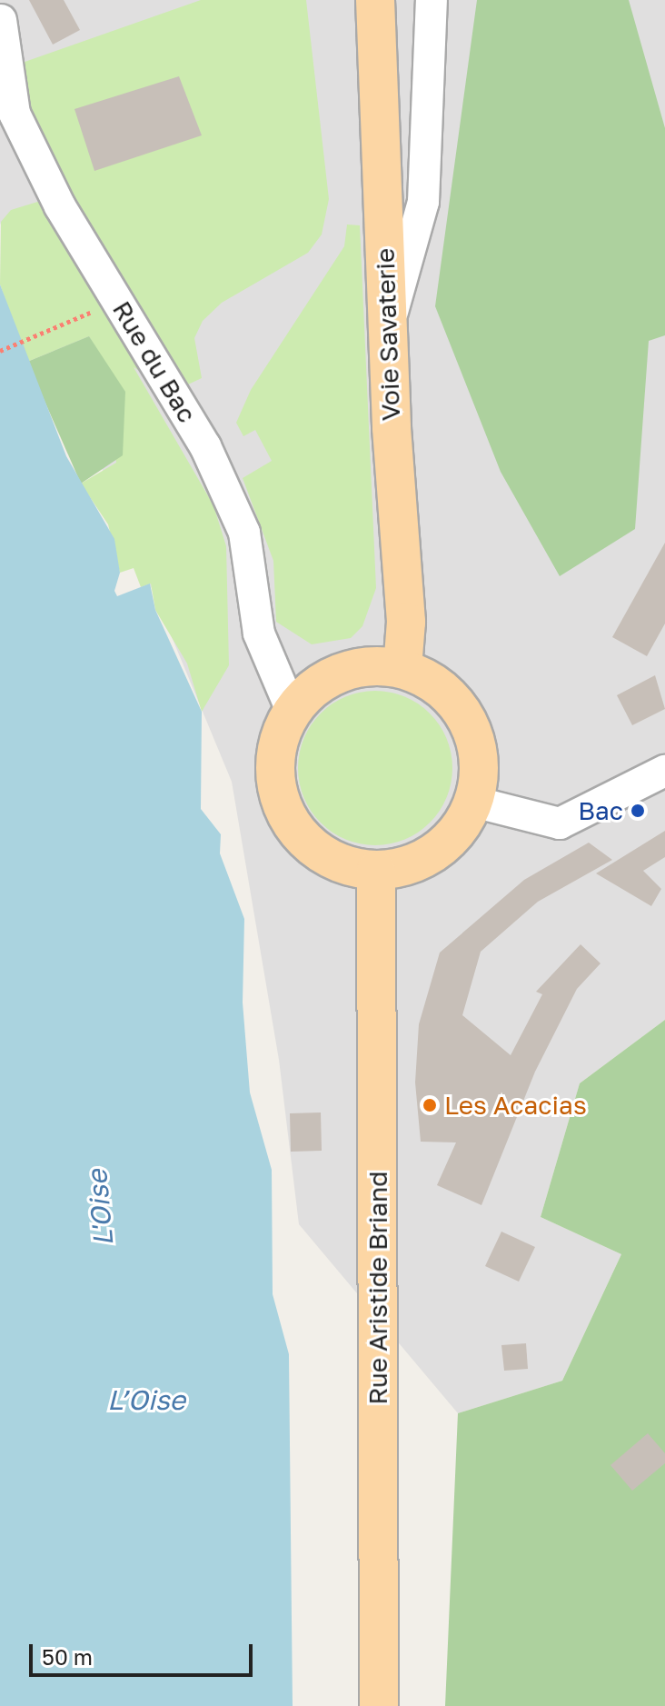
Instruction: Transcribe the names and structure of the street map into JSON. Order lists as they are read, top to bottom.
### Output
{
  "streets": {
    "main road": ["Voie Savaterie", "Rue Aristide Briand"],
    "street": ["Rue du Bac"]
  },
  "crossings": [
    ["Voie Savaterie", "Rue du Bac"],
    ["Voie Savaterie", "Rue Aristide Briand"],
    ["Rue du Bac", "Rue Aristide Briand"]
  ],
  "water": ["L'Oise", "L’Oise"],
  "places": ["Bac", "Les Acacias"],
  "scale_bar": "50 m"
}
